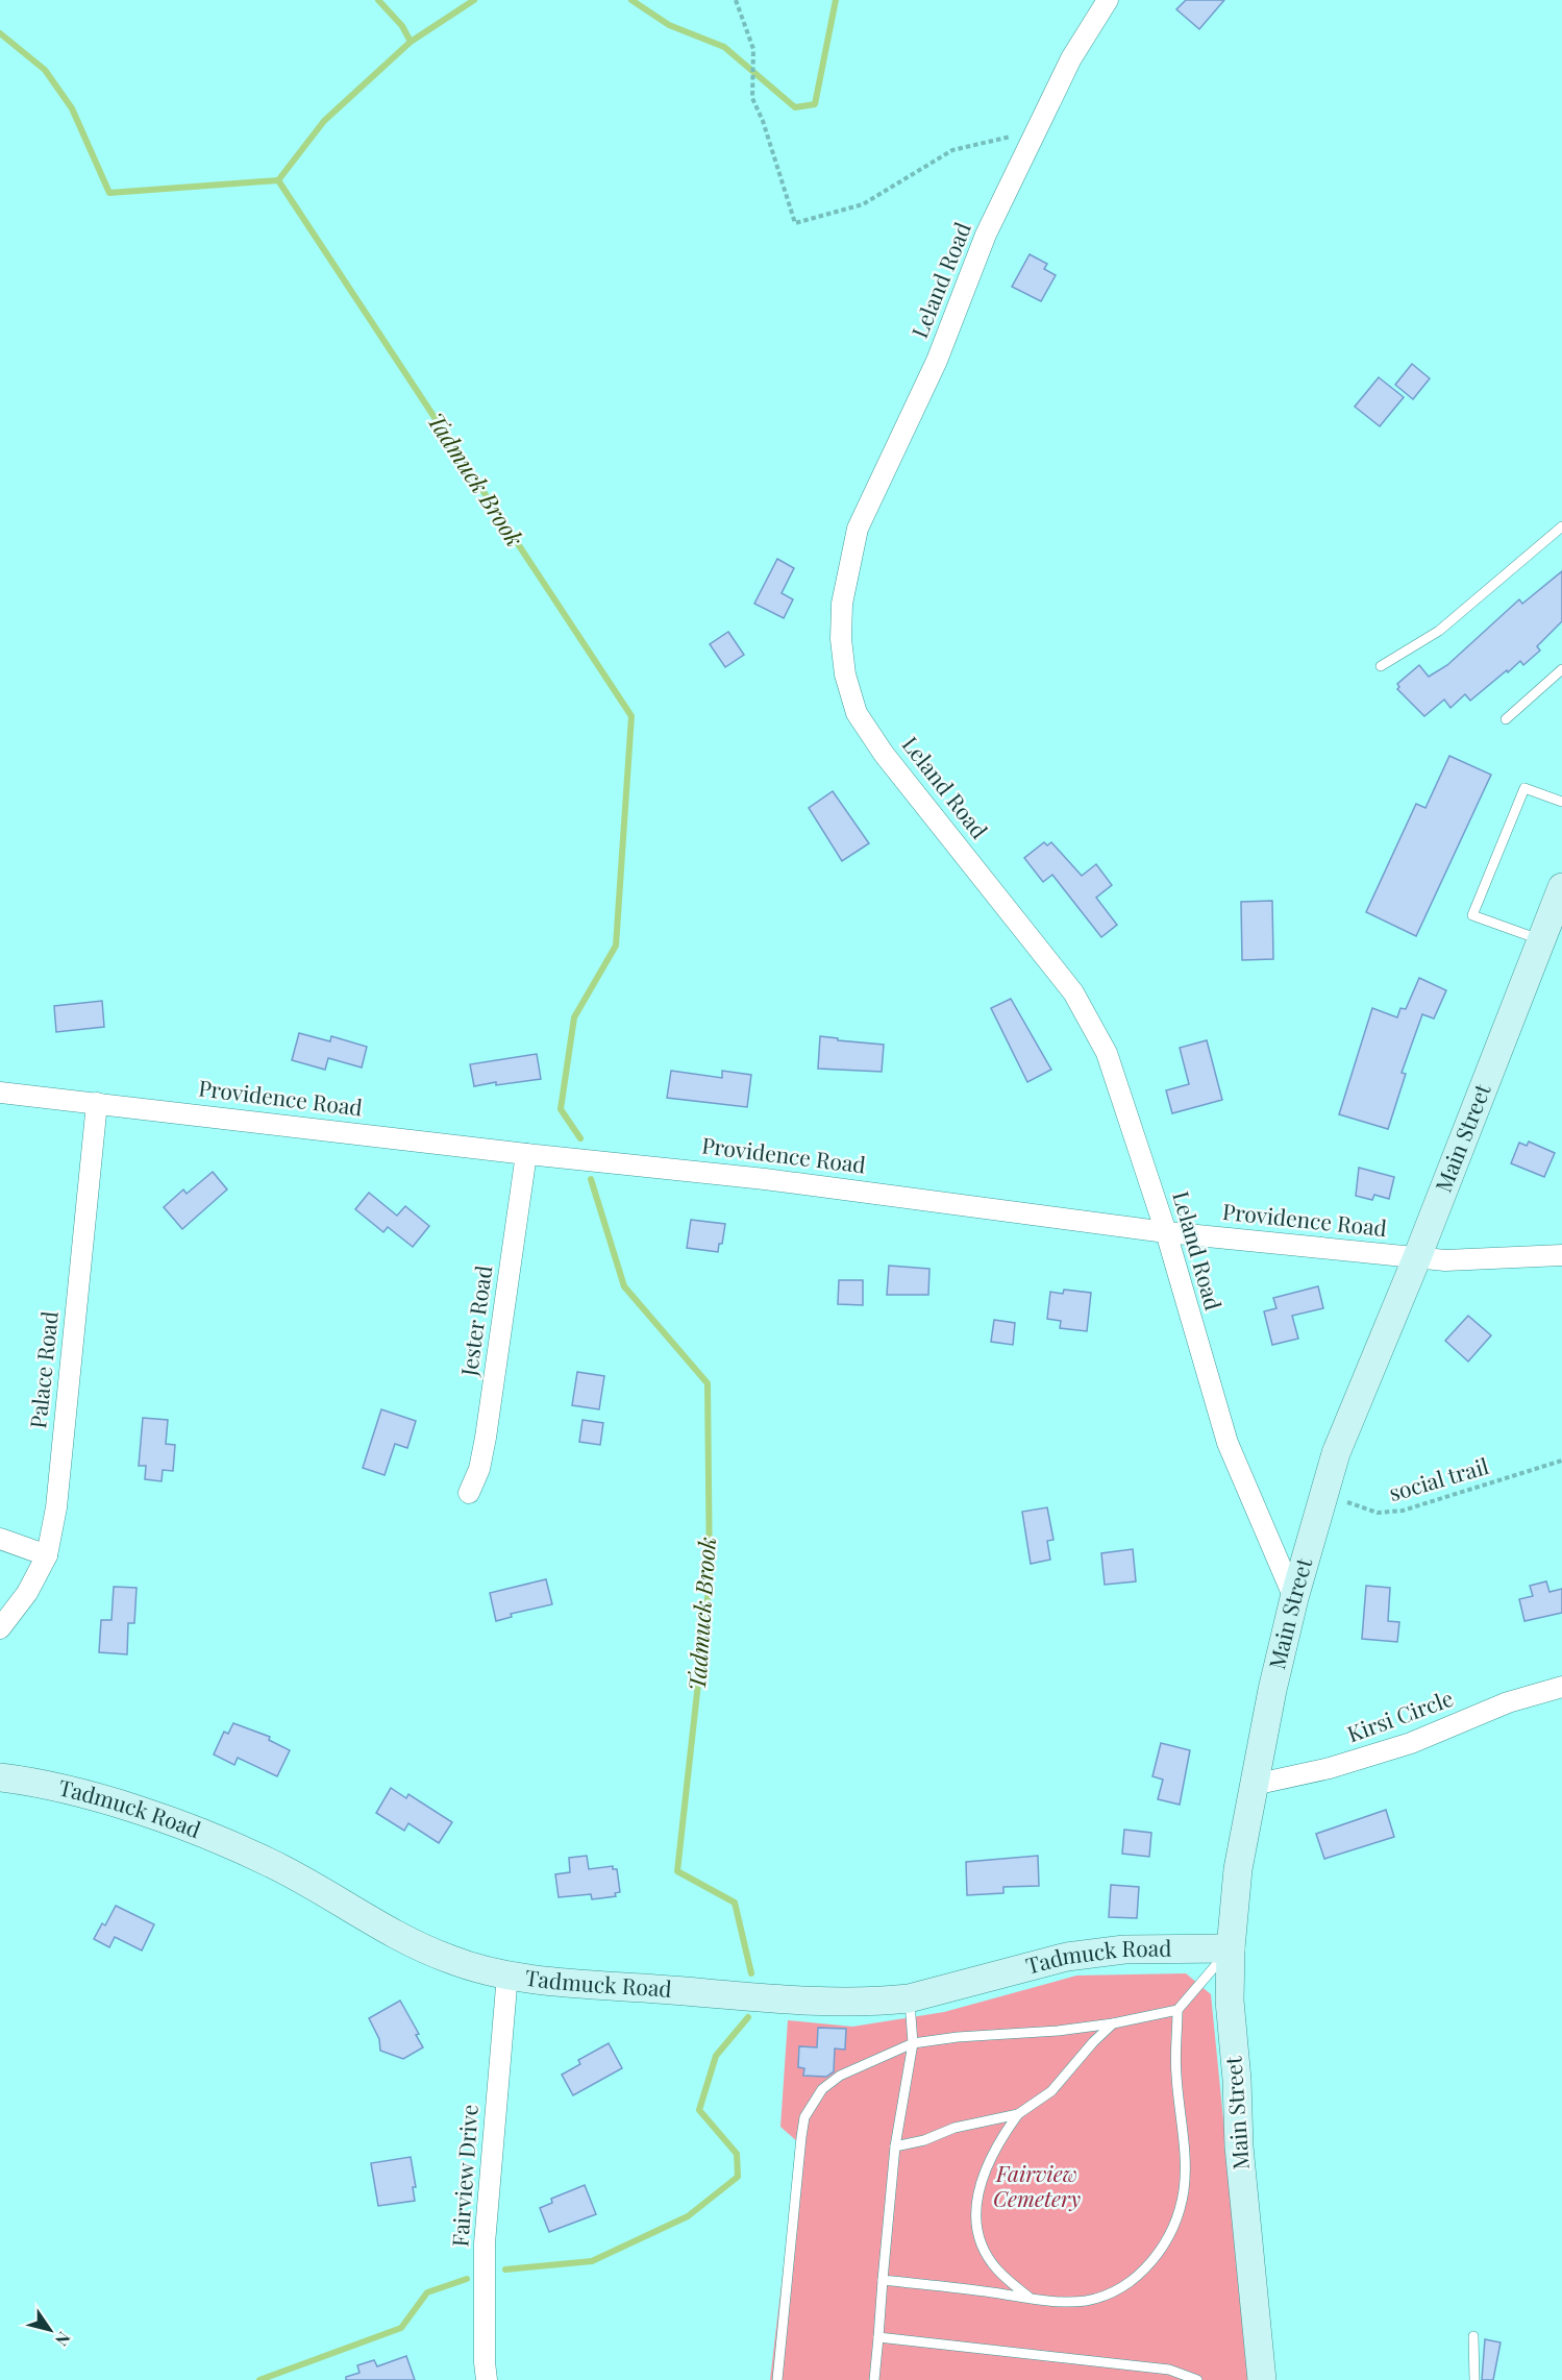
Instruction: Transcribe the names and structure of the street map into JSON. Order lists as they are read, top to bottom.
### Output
{
  "streets": {
    "main road": ["Main Street", "Tadmuck Road"],
    "street": [
      "Leland Road",
      "Providence Road",
      "Jester Road",
      "Palace Road",
      "Kirsi Circle",
      "Fairview Drive"
    ],
    "path": ["social trail"]
  },
  "crossings": [
    ["Leland Road", "Providence Road"],
    ["Leland Road", "Main Street"],
    ["Providence Road", "Main Street"],
    ["Providence Road", "Jester Road"],
    ["Providence Road", "Palace Road"],
    ["Main Street", "social trail"],
    ["Main Street", "Kirsi Circle"],
    ["Main Street", "Tadmuck Road"],
    ["Tadmuck Road", "Fairview Drive"]
  ],
  "water": ["Tadmuck Brook"],
  "parks": ["Fairview Cemetery"],
  "north": "bottom right"
}
